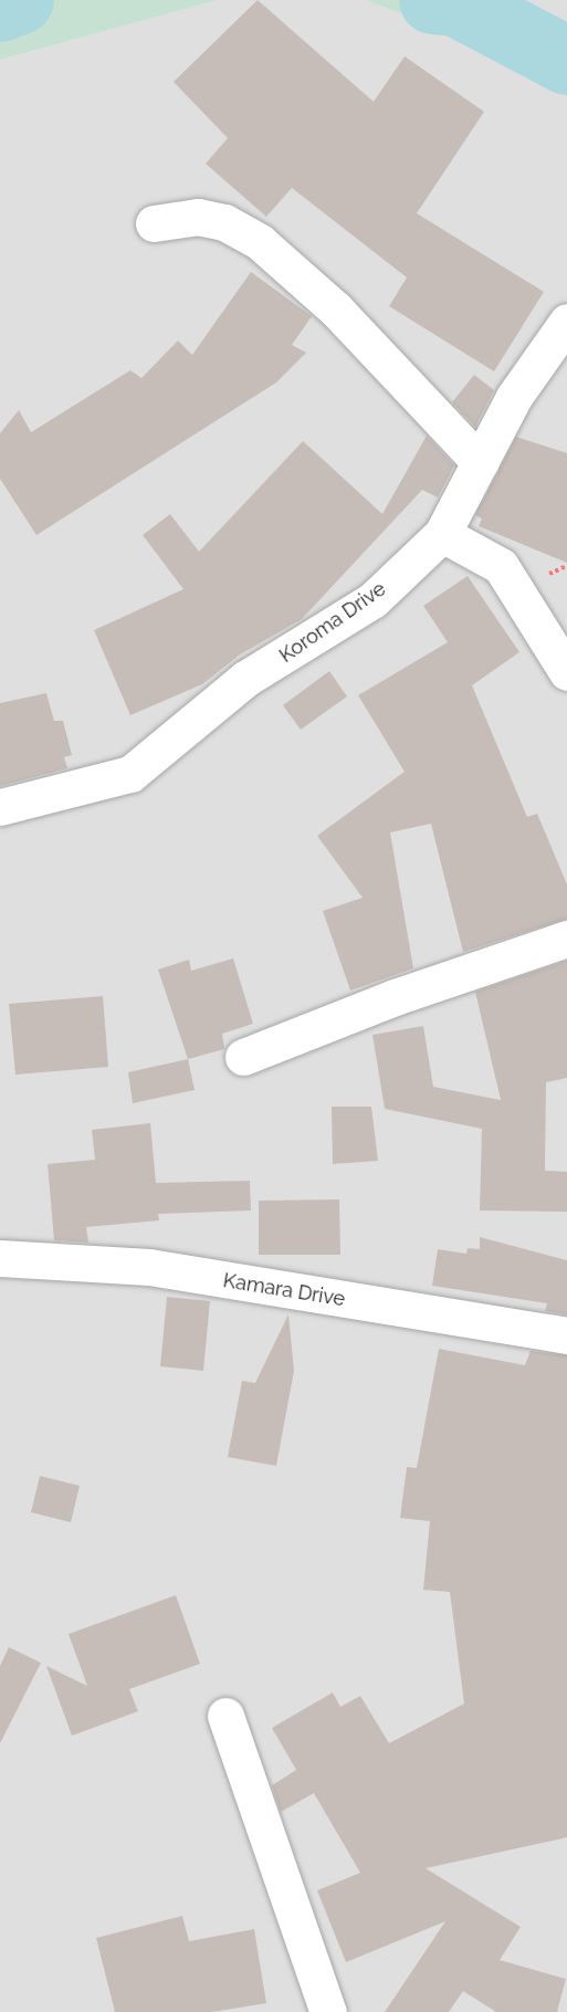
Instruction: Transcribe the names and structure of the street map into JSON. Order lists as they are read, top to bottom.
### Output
{
  "streets": {
    "street": ["Koroma Drive", "Kamara Drive"]
  }
}
